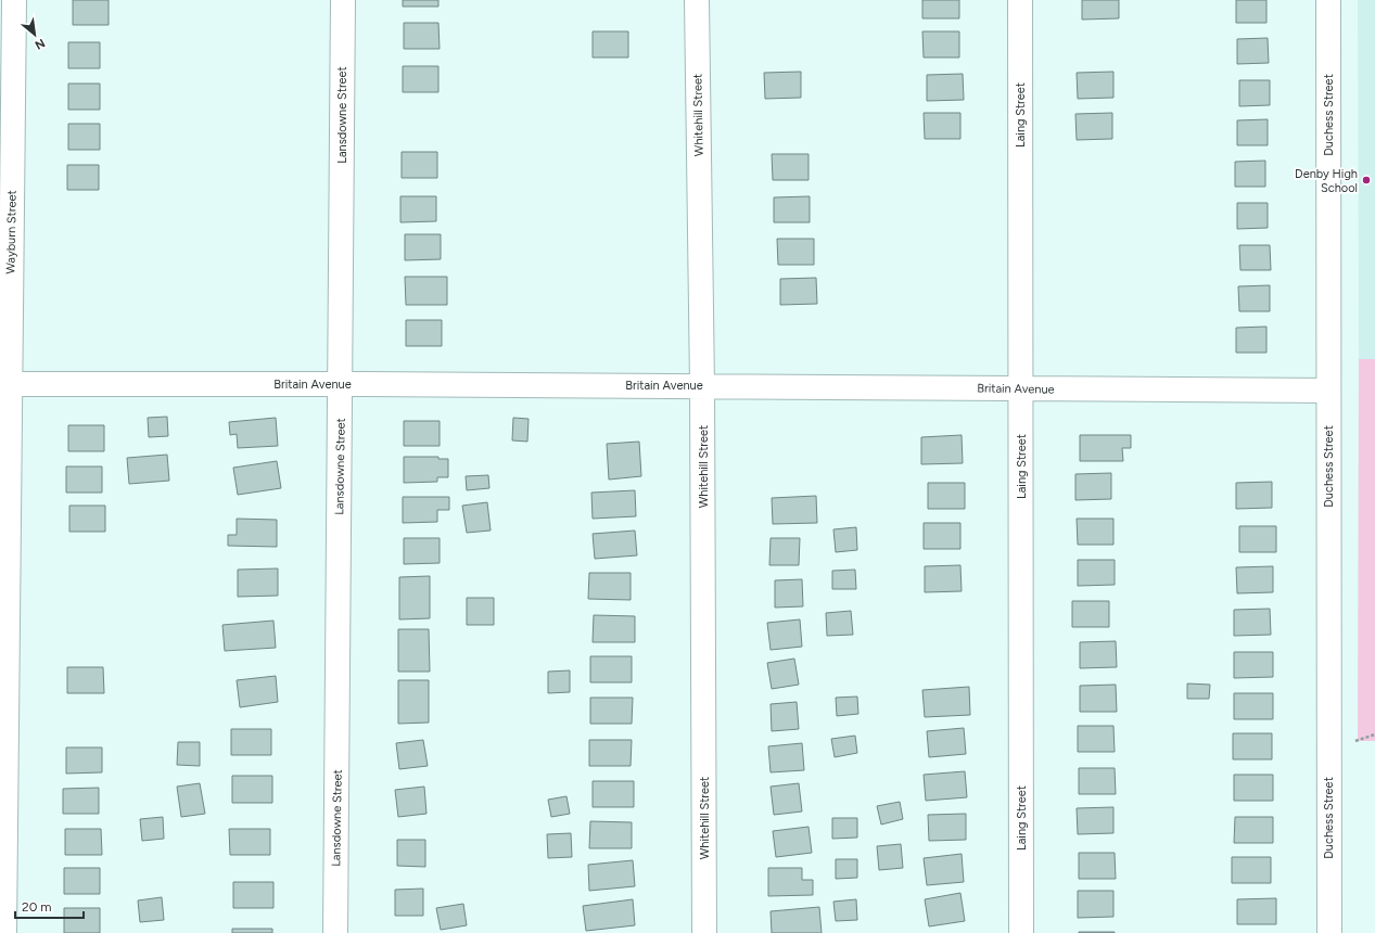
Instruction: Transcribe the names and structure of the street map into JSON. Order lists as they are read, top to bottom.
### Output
{
  "streets": {
    "street": [
      "Lansdowne Street",
      "Whitehill Street",
      "Laing Street",
      "Duchess Street",
      "Wayburn Street",
      "Britain Avenue"
    ]
  },
  "crossings": [
    ["Lansdowne Street", "Britain Avenue"],
    ["Whitehill Street", "Britain Avenue"],
    ["Laing Street", "Britain Avenue"],
    ["Duchess Street", "Britain Avenue"],
    ["Wayburn Street", "Britain Avenue"]
  ],
  "places": ["Denby High School"],
  "scale_bar": "20 m",
  "north": "bottom right"
}
